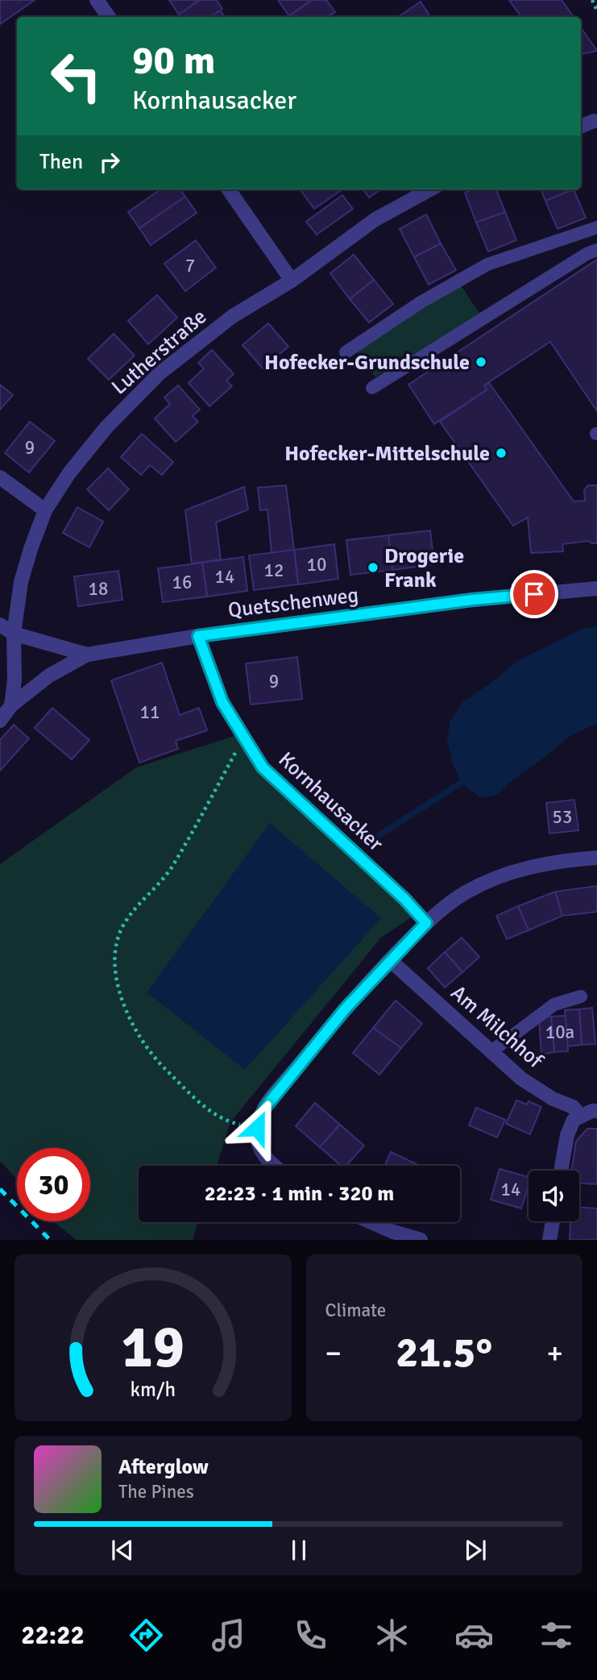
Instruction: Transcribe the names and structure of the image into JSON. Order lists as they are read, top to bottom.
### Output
{
  "streets": {
    "street": [
      "Lutherstraße",
      "Quetschenweg",
      "Kornhausacker",
      "Am Milchhof"
    ]
  },
  "crossings": [
    ["Lutherstraße", "Quetschenweg"],
    ["Quetschenweg", "Kornhausacker"]
  ],
  "places": ["Hofecker-Grundschule", "Hofecker-Mittelschule", "Drogerie Frank"],
  "house_numbers": [
    "7",
    "9",
    "10",
    "12",
    "14",
    "16",
    "18",
    "9",
    "11",
    "53",
    "10a",
    "14"
  ],
  "page": {
    "turn": ["90 m", "Kornhausacker"],
    "then": "Then",
    "limit": "30",
    "trip": "22:23 · 1 min · 320 m",
    "tile": "Climate",
    "heat": ["−", "21.5°", "+"],
    "song": ["Afterglow", "The Pines"],
    "tabs": "22:22",
    "gauge": ["19", "km/h"]
  }
}
